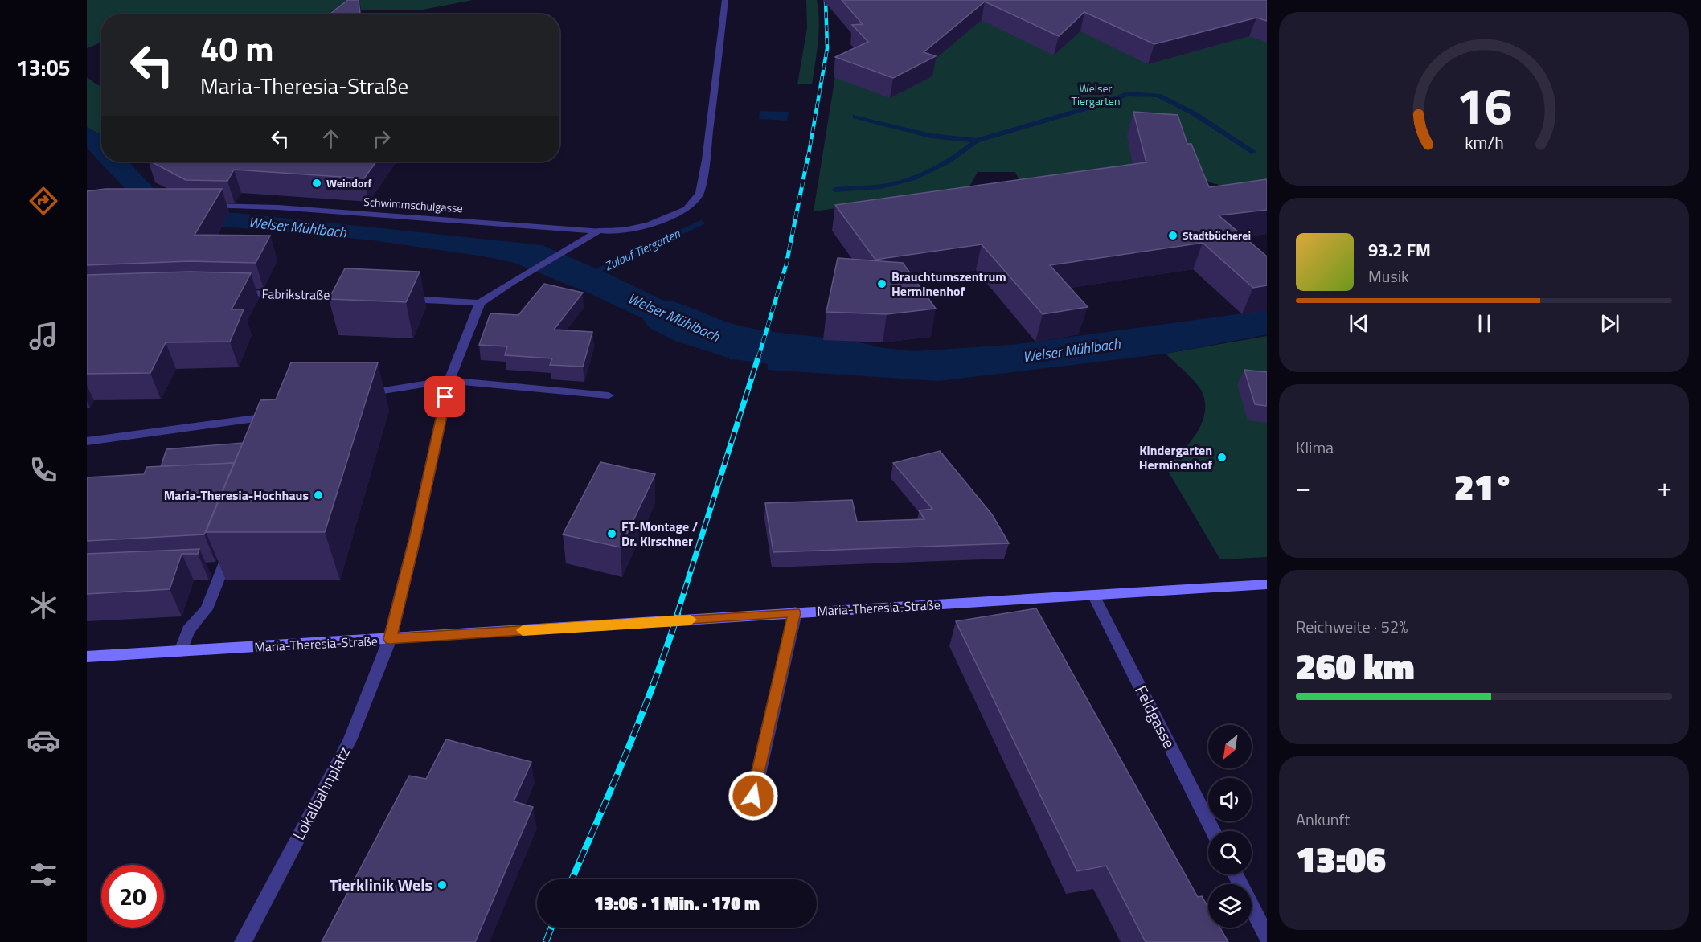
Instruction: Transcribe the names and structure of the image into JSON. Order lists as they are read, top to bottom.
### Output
{
  "streets": {
    "main road": ["Maria-Theresia-Straße"],
    "street": [
      "Schwimmschulgasse",
      "Fabrikstraße",
      "Feldgasse",
      "Lokalbahnplatz"
    ]
  },
  "crossings": [
    ["Maria-Theresia-Straße", "Feldgasse"],
    ["Maria-Theresia-Straße", "Lokalbahnplatz"]
  ],
  "water": ["Welser Mühlbach", "Zulauf Tiergarten"],
  "parks": ["Welser Tiergarten"],
  "places": [
    "Weindorf",
    "Stadtbücherei",
    "Brauchtumszentrum Herminenhof",
    "Kindergarten Herminenhof",
    "Maria-Theresia-Hochhaus",
    "FT-Montage / Dr. Kirschner",
    "Tierklinik Wels"
  ],
  "north": "bottom left",
  "page": {
    "tabs": "13:05",
    "turn": ["40 m", "Maria-Theresia-Straße"],
    "song": ["93.2 FM", "Musik"],
    "tile": [
      "Klima",
      ["Reichweite · 52%", "260 km"],
      ["Ankunft", "13:06"]
    ],
    "heat": ["−", "21°", "+"],
    "limit": "20",
    "trip": "13:06 · 1 Min. · 170 m",
    "gauge": ["16", "km/h"]
  }
}
